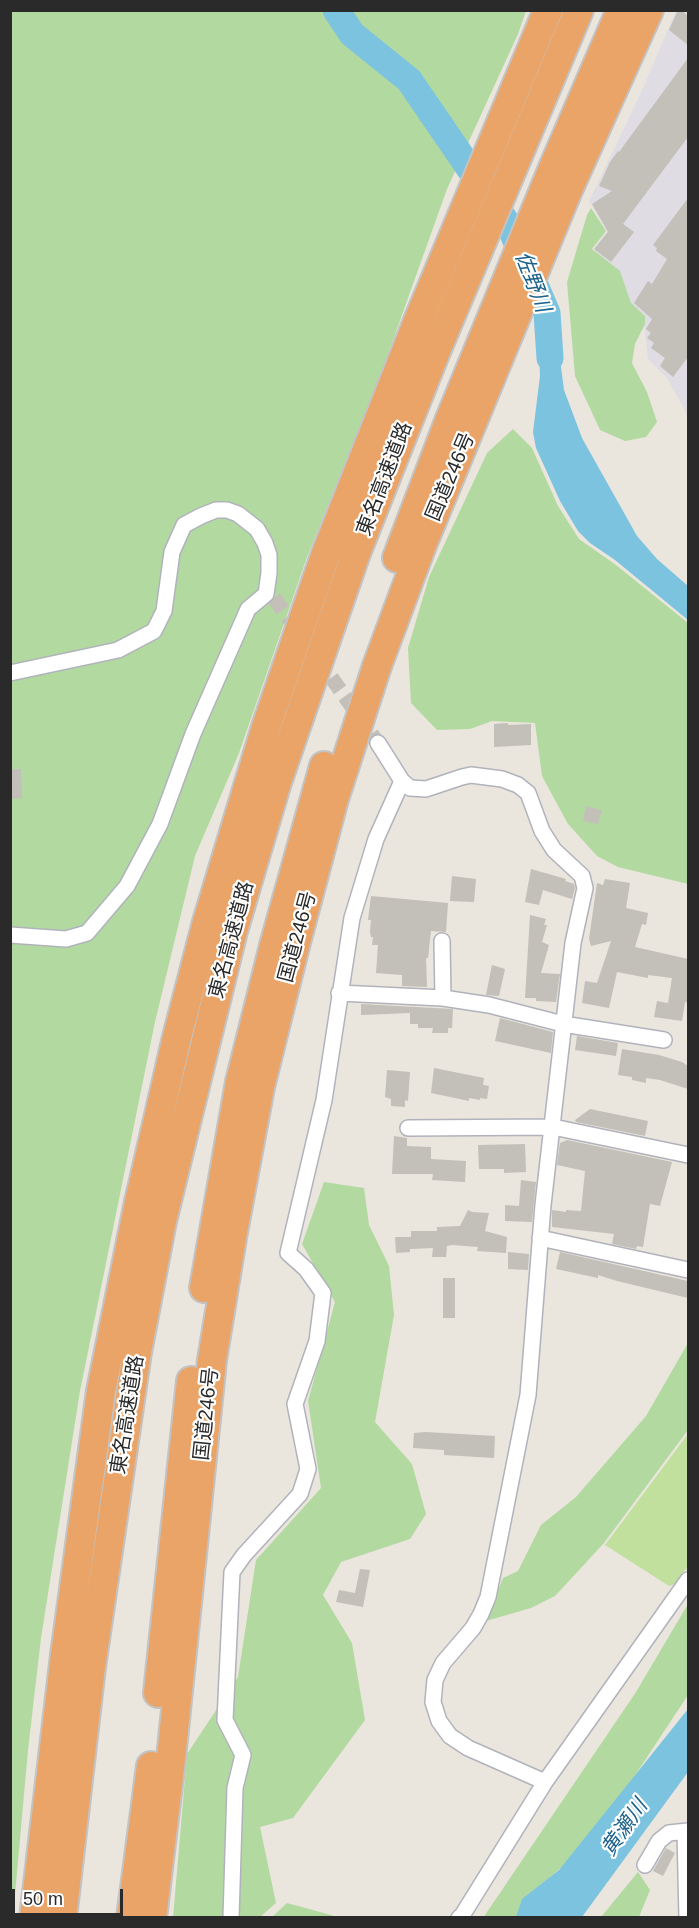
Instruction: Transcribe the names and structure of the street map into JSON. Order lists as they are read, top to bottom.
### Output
{
  "streets": {
    "highway": ["国道246号", "東名高速道路"]
  },
  "water": ["佐野川", "黄瀬川"],
  "scale_bar": "50 m"
}
